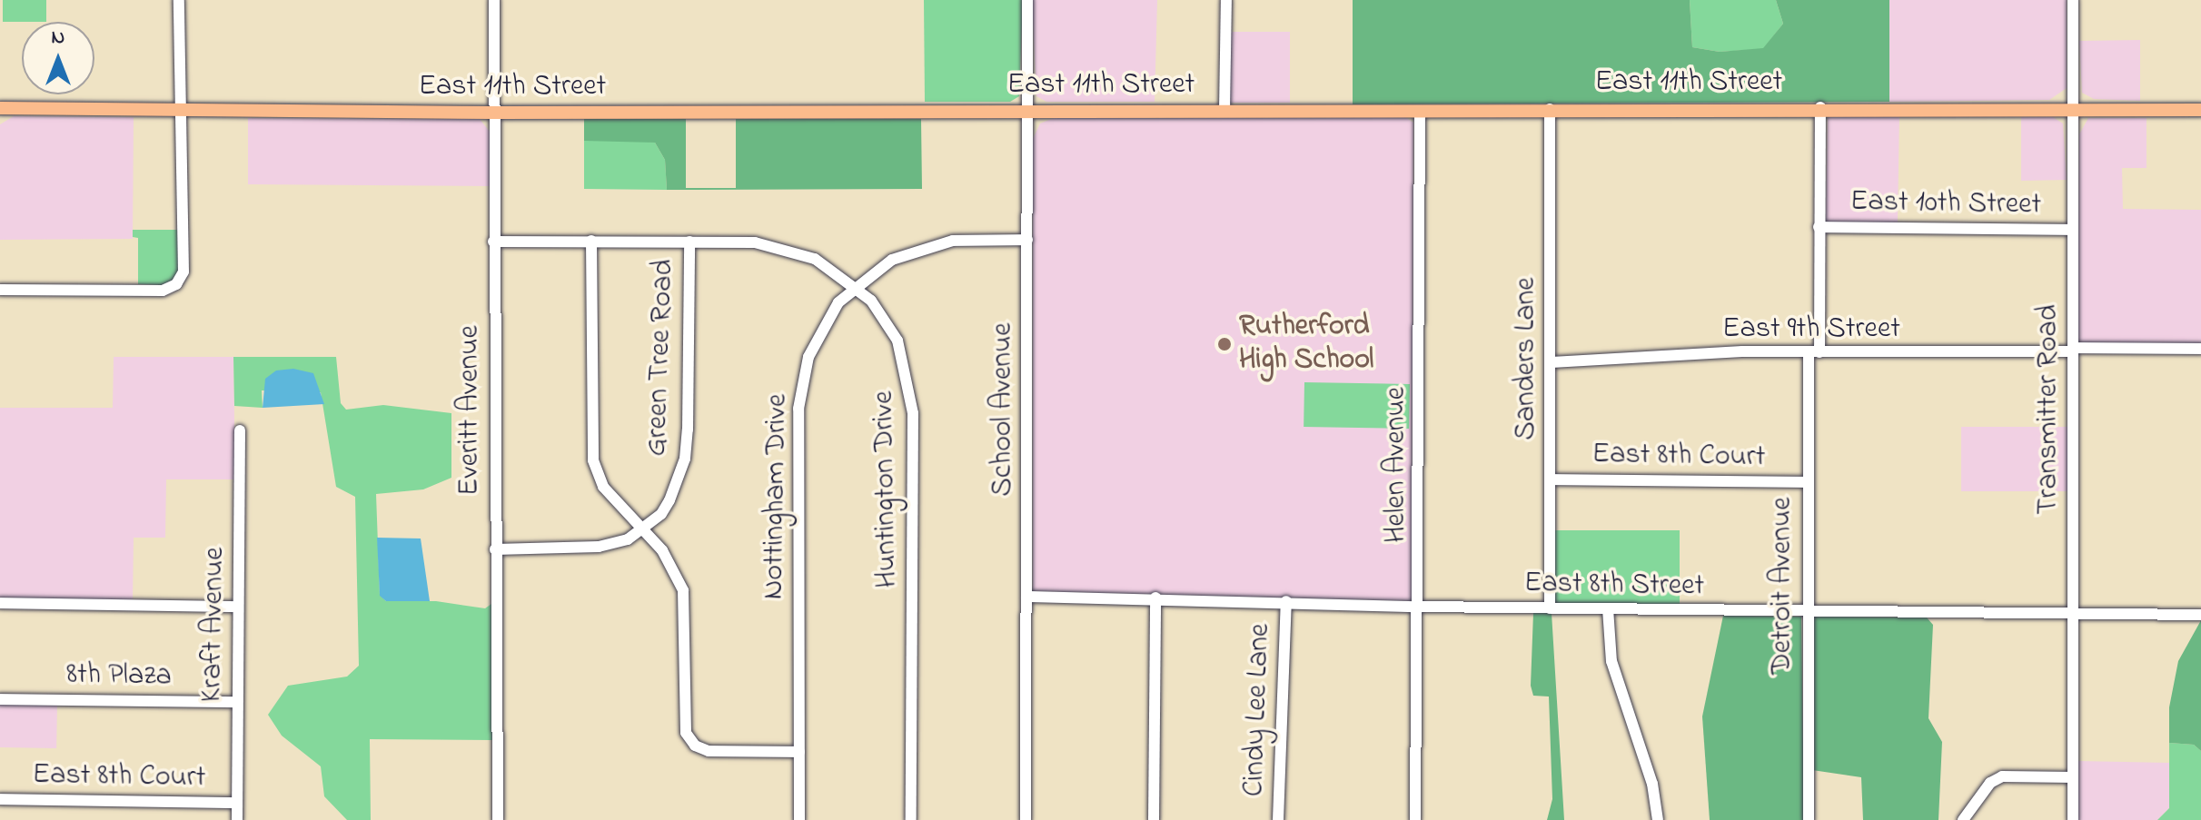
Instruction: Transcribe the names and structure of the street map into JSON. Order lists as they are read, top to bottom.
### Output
{
  "streets": {
    "main road": ["East 11th Street"],
    "street": [
      "East 10th Street",
      "East 9th Street",
      "Green Tree Road",
      "Sanders Lane",
      "School Avenue",
      "Transmitter Road",
      "Everitt Avenue",
      "East 8th Court",
      "Helen Avenue",
      "Huntington Drive",
      "Nottingham Drive",
      "East 8th Street",
      "Detroit Avenue",
      "Kraft Avenue",
      "8th Plaza",
      "Cindy Lee Lane"
    ]
  },
  "crossings": [
    ["East 11th Street", "Sanders Lane"],
    ["East 11th Street", "School Avenue"],
    ["East 11th Street", "Transmitter Road"],
    ["East 11th Street", "Everitt Avenue"],
    ["East 11th Street", "Helen Avenue"],
    ["East 11th Street", "Detroit Avenue"],
    ["East 10th Street", "Transmitter Road"],
    ["East 10th Street", "Detroit Avenue"],
    ["East 9th Street", "Sanders Lane"],
    ["East 9th Street", "Transmitter Road"],
    ["East 9th Street", "Detroit Avenue"],
    ["Green Tree Road", "Everitt Avenue"],
    ["Green Tree Road", "Huntington Drive"],
    ["Sanders Lane", "East 8th Court"],
    ["Sanders Lane", "East 8th Street"],
    ["School Avenue", "Nottingham Drive"],
    ["School Avenue", "East 8th Street"],
    ["Transmitter Road", "East 8th Street"],
    ["Everitt Avenue", "Huntington Drive"],
    ["East 8th Court", "Detroit Avenue"],
    ["East 8th Court", "Kraft Avenue"],
    ["Helen Avenue", "East 8th Street"],
    ["Huntington Drive", "Nottingham Drive"],
    ["East 8th Street", "Detroit Avenue"],
    ["East 8th Street", "Cindy Lee Lane"],
    ["Kraft Avenue", "8th Plaza"]
  ],
  "places": ["Rutherford High School"],
  "north": "top"
}
